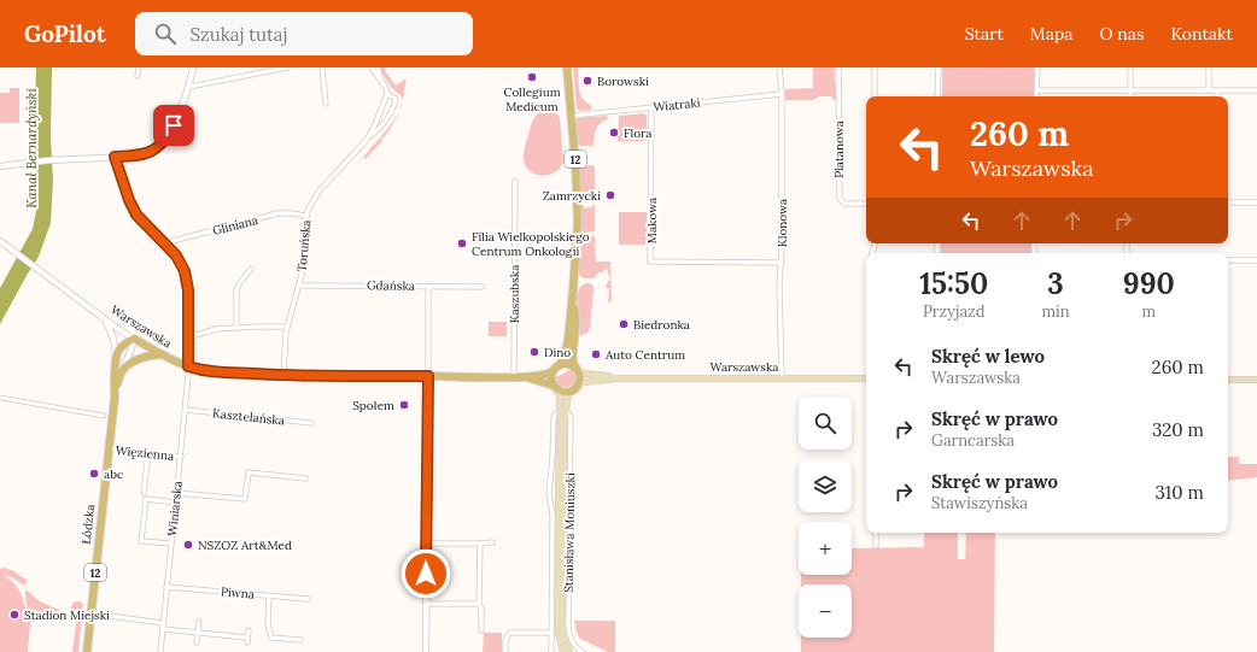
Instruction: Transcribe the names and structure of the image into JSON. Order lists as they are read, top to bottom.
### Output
{
  "streets": {
    "main road": [
      "12",
      "Warszawska",
      "Łódzka",
      "Stanisława Moniuszki"
    ],
    "street": [
      "Wiatraki",
      "Platanowa",
      "Makowa",
      "Klonowa",
      "Gliniana",
      "Toruńska",
      "Gdańska",
      "Kaszubska",
      "Kasztelańska",
      "Więzienna",
      "Winiarska",
      "Piwna"
    ]
  },
  "crossings": [
    ["Wiatraki", "12"],
    ["Wiatraki", "Makowa"],
    ["Wiatraki", "Klonowa"],
    ["12", "Warszawska"],
    ["12", "Stanisława Moniuszki"],
    ["Makowa", "Klonowa"],
    ["Klonowa", "Warszawska"],
    ["Gliniana", "Toruńska"],
    ["Gliniana", "Winiarska"],
    ["Toruńska", "Gdańska"],
    ["Toruńska", "Warszawska"],
    ["Kaszubska", "Warszawska"],
    ["Warszawska", "Winiarska"],
    ["Warszawska", "Stanisława Moniuszki"],
    ["Kasztelańska", "Winiarska"],
    ["Więzienna", "Winiarska"],
    ["Więzienna", "Łódzka"],
    ["Winiarska", "Piwna"]
  ],
  "water": ["Kanał Bernardyński"],
  "places": [
    "Collegium Medicum",
    "Borowski",
    "Flora",
    "Zamrzycki",
    "Filia Wielkopolskiego Centrum Onkologii",
    "Biedronka",
    "Dino",
    "Auto Centrum",
    "Społem",
    "abc",
    "NSZOZ Art&Med",
    "Stadion Miejski"
  ],
  "page": {
    "header": "GoPilot",
    "search": "Szukaj tutaj",
    "nav": [
      "Start",
      "Mapa",
      "O nas",
      "Kontakt"
    ],
    "turn": ["260 m", "Warszawska"],
    "eta": [
      "15:50",
      "Przyjazd",
      "3",
      "min",
      "990",
      "m"
    ],
    "list": [
      {
        "name": "Skręć w lewo",
        "note": "Warszawska",
        "value": "260 m"
      },
      {
        "name": "Skręć w prawo",
        "note": "Garncarska",
        "value": "320 m"
      },
      {
        "name": "Skręć w prawo",
        "note": "Stawiszyńska",
        "value": "310 m"
      }
    ],
    "map_buttons": ["+", "−"]
  }
}
